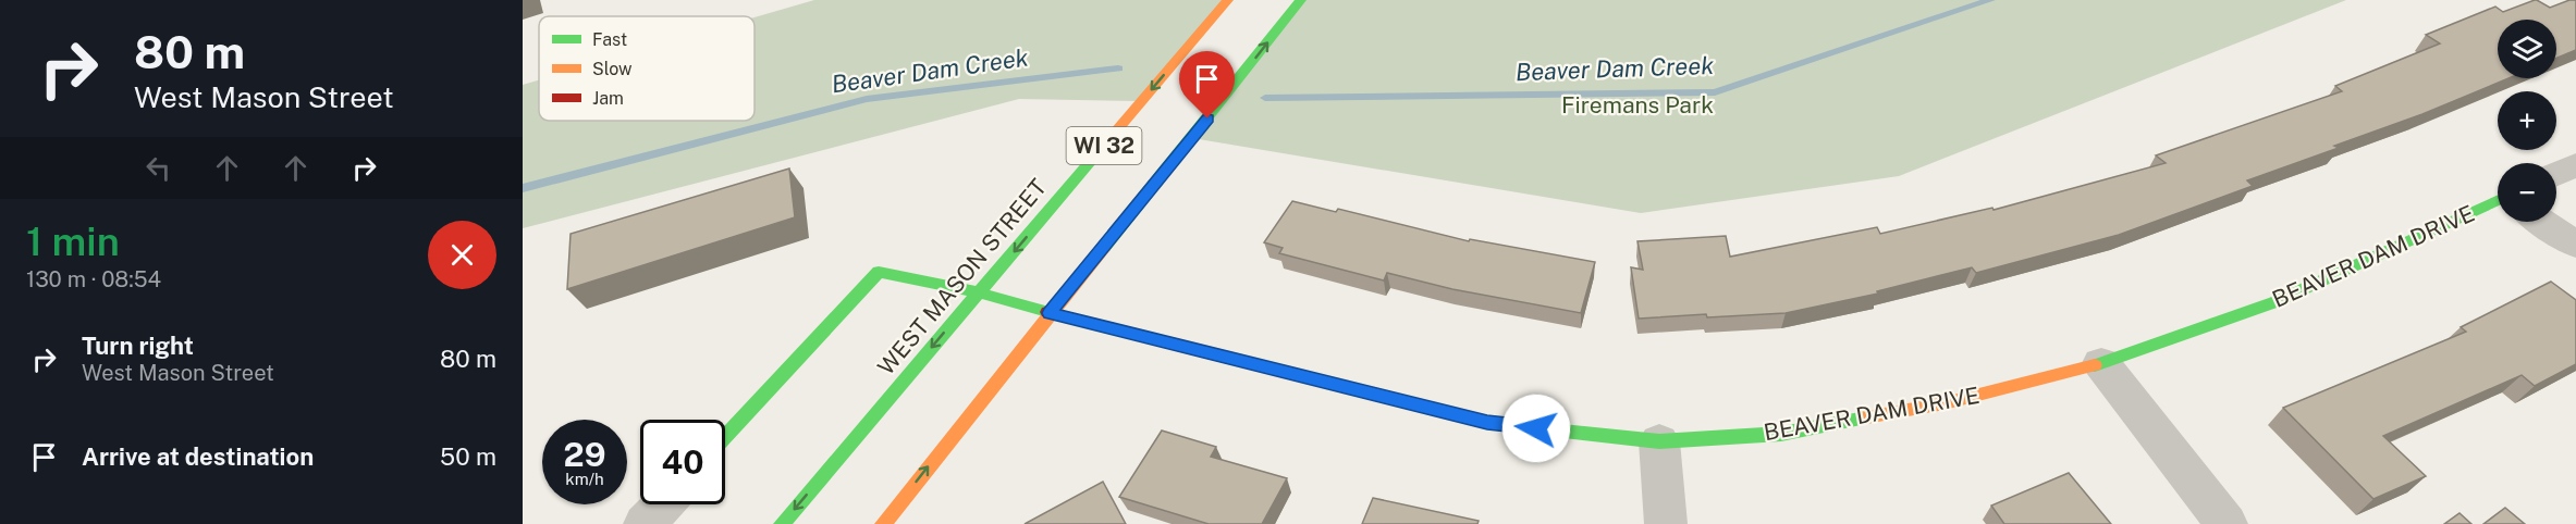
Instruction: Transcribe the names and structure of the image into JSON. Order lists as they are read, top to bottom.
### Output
{
  "streets": {
    "street": ["WI 32", "BEAVER DAM DRIVE", "WEST MASON STREET"]
  },
  "crossings": [
    ["WI 32", "BEAVER DAM DRIVE"],
    ["BEAVER DAM DRIVE", "WEST MASON STREET"]
  ],
  "water": ["Beaver Dam Creek"],
  "parks": ["Firemans Park"],
  "legend": ["Fast", "Slow", "Jam"],
  "page": {
    "turn": ["80 m", "West Mason Street"],
    "map_buttons": ["+", "−"],
    "heading": ["1 min", "130 m · 08:54"],
    "list": [
      {
        "name": "Turn right",
        "note": "West Mason Street",
        "value": "80 m"
      },
      {
        "name": "Arrive at destination",
        "value": "50 m"
      }
    ],
    "speed": "29 km/h",
    "limit": "40"
  }
}
